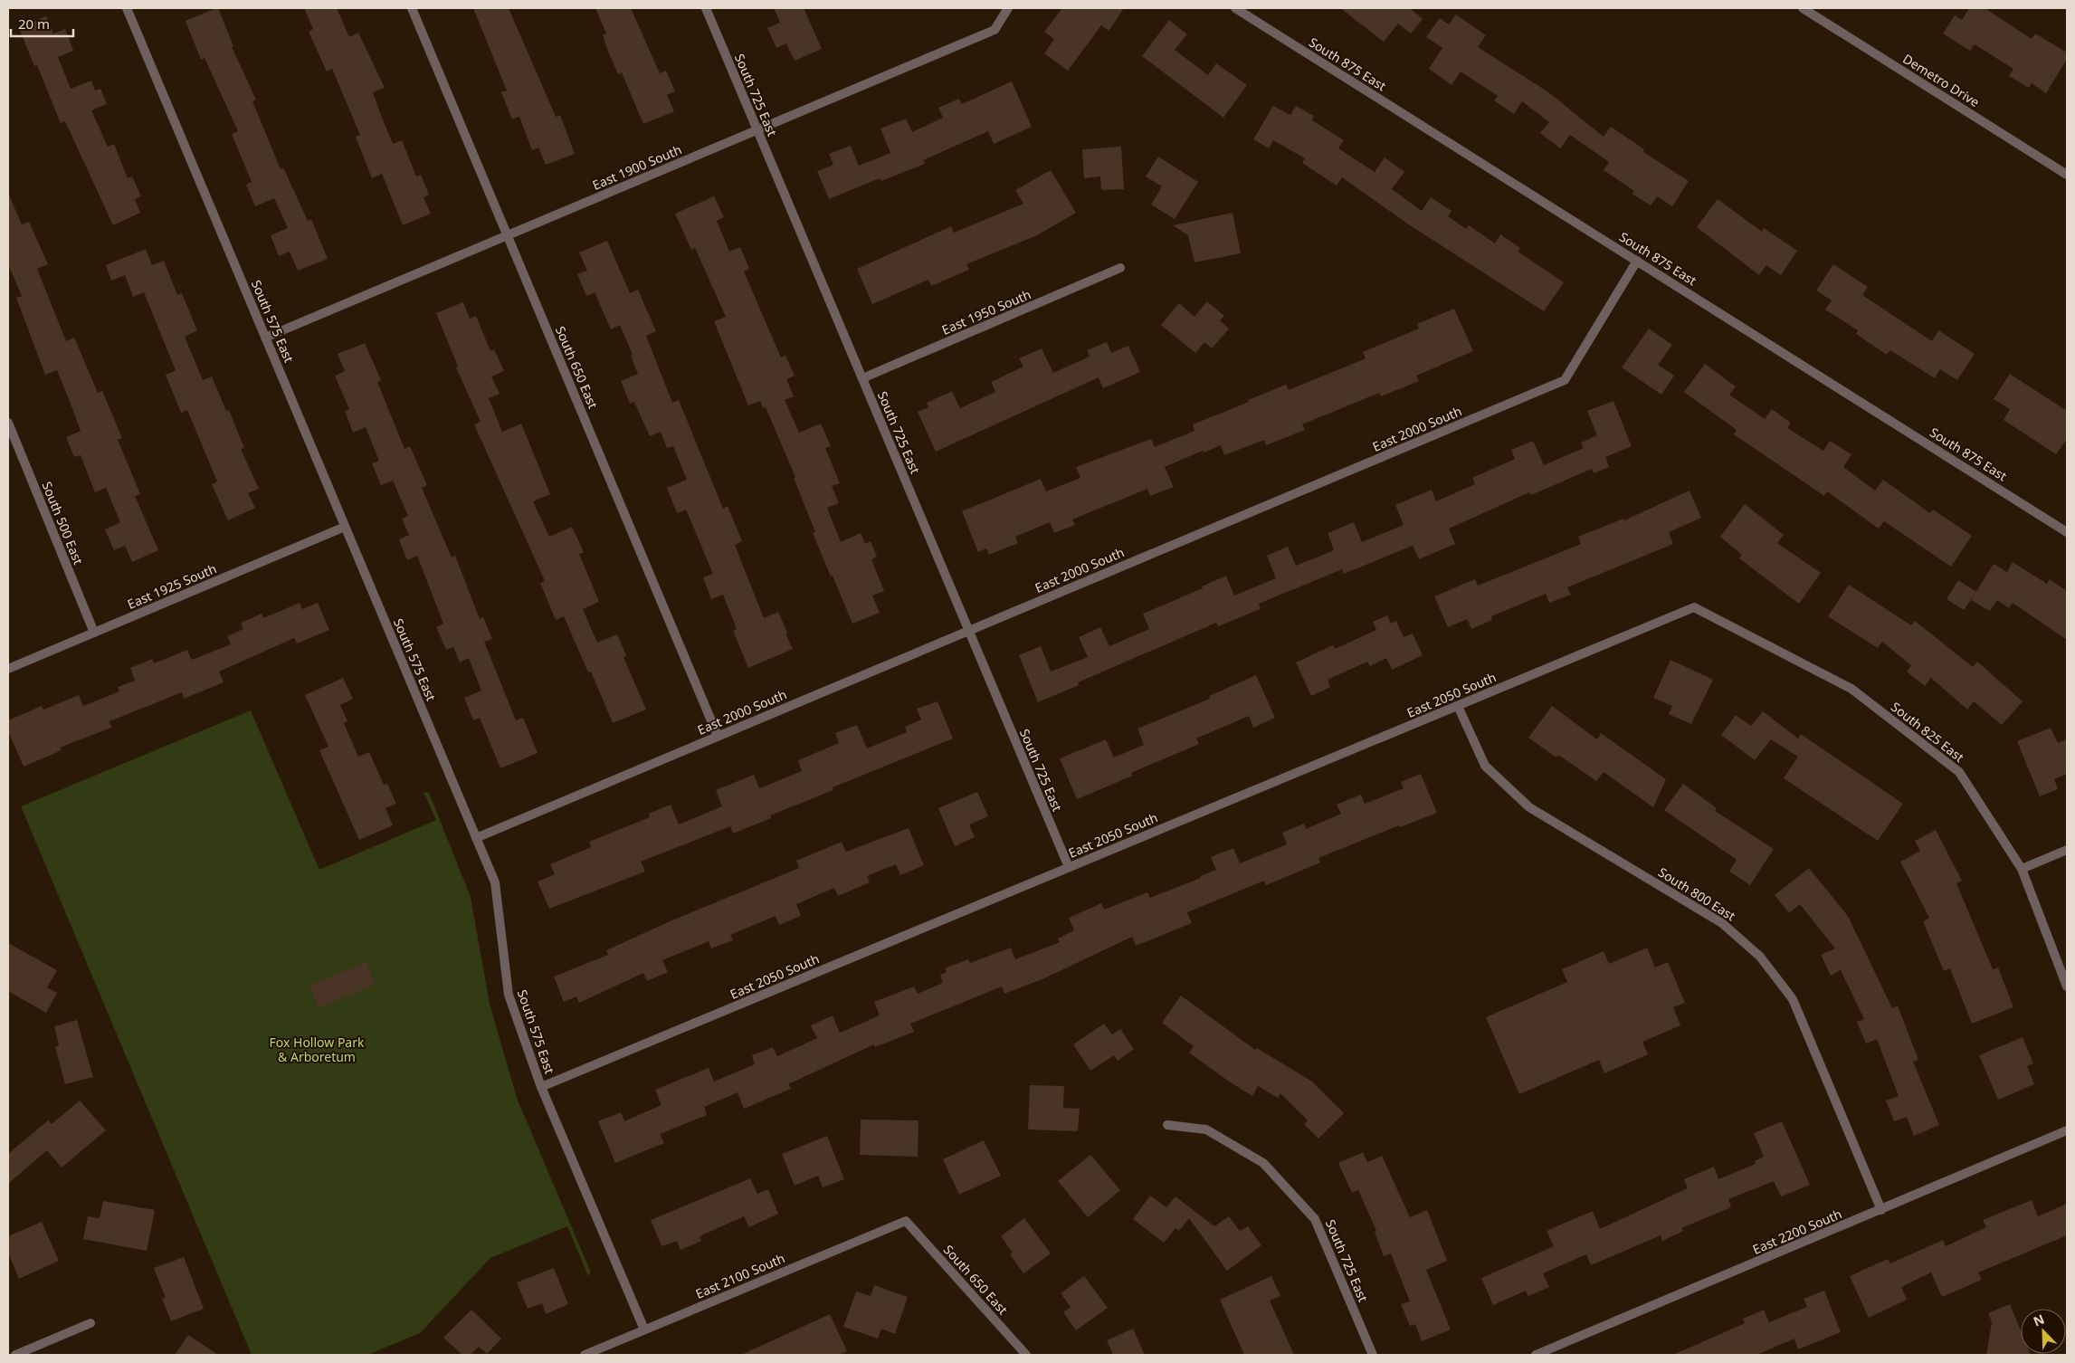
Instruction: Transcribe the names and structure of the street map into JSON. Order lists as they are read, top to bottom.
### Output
{
  "streets": {
    "street": [
      "South 875 East",
      "Demetro Drive",
      "South 725 East",
      "East 1900 South",
      "East 1950 South",
      "South 575 East",
      "South 650 East",
      "East 2000 South",
      "South 500 East",
      "East 1925 South",
      "East 2050 South",
      "South 825 East",
      "South 800 East",
      "East 2200 South",
      "East 2100 South"
    ]
  },
  "crossings": [
    ["South 875 East", "East 2000 South"],
    ["South 725 East", "East 1900 South"],
    ["South 725 East", "East 1950 South"],
    ["South 725 East", "East 2000 South"],
    ["South 725 East", "East 2050 South"],
    ["East 1900 South", "South 575 East"],
    ["East 1900 South", "South 650 East"],
    ["South 575 East", "East 2000 South"],
    ["South 575 East", "East 1925 South"],
    ["South 575 East", "East 2050 South"],
    ["South 575 East", "East 2100 South"],
    ["South 650 East", "East 2000 South"],
    ["South 650 East", "East 2100 South"],
    ["South 500 East", "East 1925 South"],
    ["East 2050 South", "South 825 East"],
    ["East 2050 South", "South 800 East"],
    ["South 800 East", "East 2200 South"]
  ],
  "parks": ["Fox Hollow Park & Arboretum"],
  "scale_bar": "20 m",
  "north": "top left"
}
